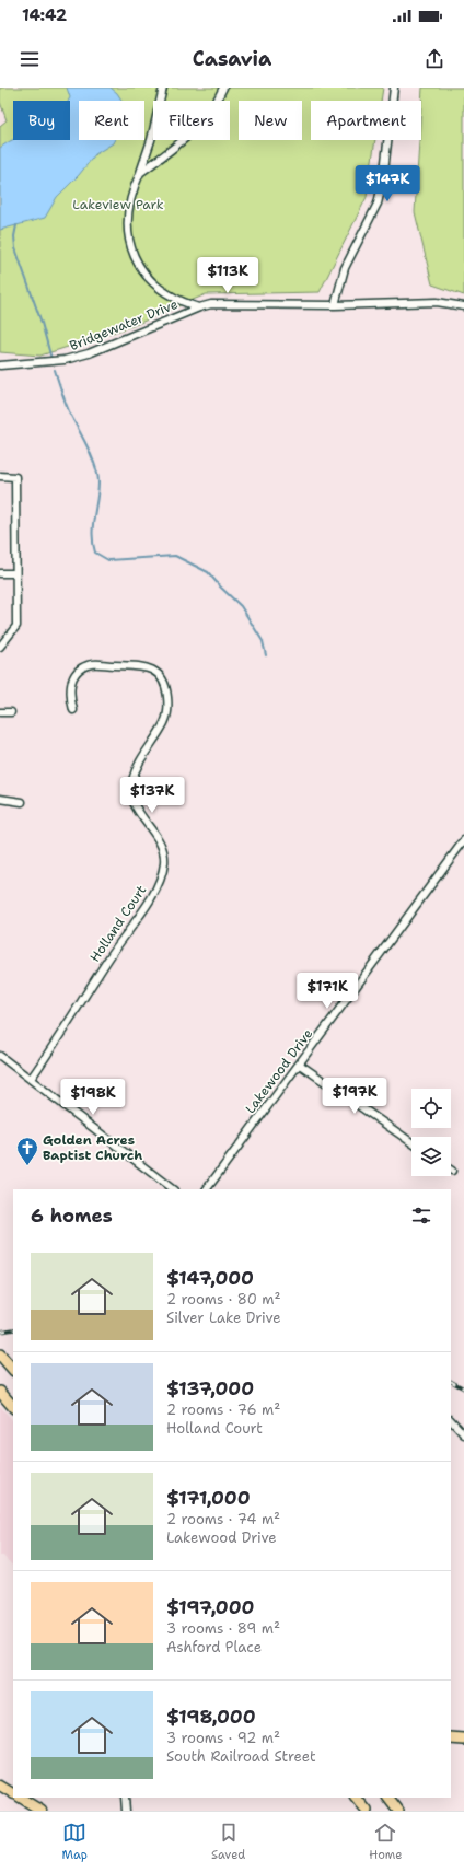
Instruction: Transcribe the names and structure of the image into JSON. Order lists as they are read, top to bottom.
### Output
{
  "streets": {
    "street": ["Bridgewater Drive", "Holland Court", "Lakewood Drive"]
  },
  "parks": ["Lakeview Park"],
  "places": {
    "church": ["Golden Acres Baptist Church"]
  },
  "page": {
    "status": "14:42",
    "header": "Casavia",
    "chip": [
      "Buy",
      "Rent",
      "Filters",
      "New",
      "Apartment"
    ],
    "price": [
      "$147K",
      "$113K",
      "$137K",
      "$171K",
      "$197K",
      "$198K"
    ],
    "heading": "6 homes",
    "list": [
      {
        "name": "$147,000",
        "note": "2 rooms · 80 m² · Silver Lake Drive"
      },
      {
        "name": "$137,000",
        "note": "2 rooms · 76 m² · Holland Court"
      },
      {
        "name": "$171,000",
        "note": "2 rooms · 74 m² · Lakewood Drive"
      },
      {
        "name": "$197,000",
        "note": "3 rooms · 89 m² · Ashford Place"
      },
      {
        "name": "$198,000",
        "note": "3 rooms · 92 m² · South Railroad Street"
      }
    ],
    "tabs": ["Map", "Saved", "Home"]
  }
}
